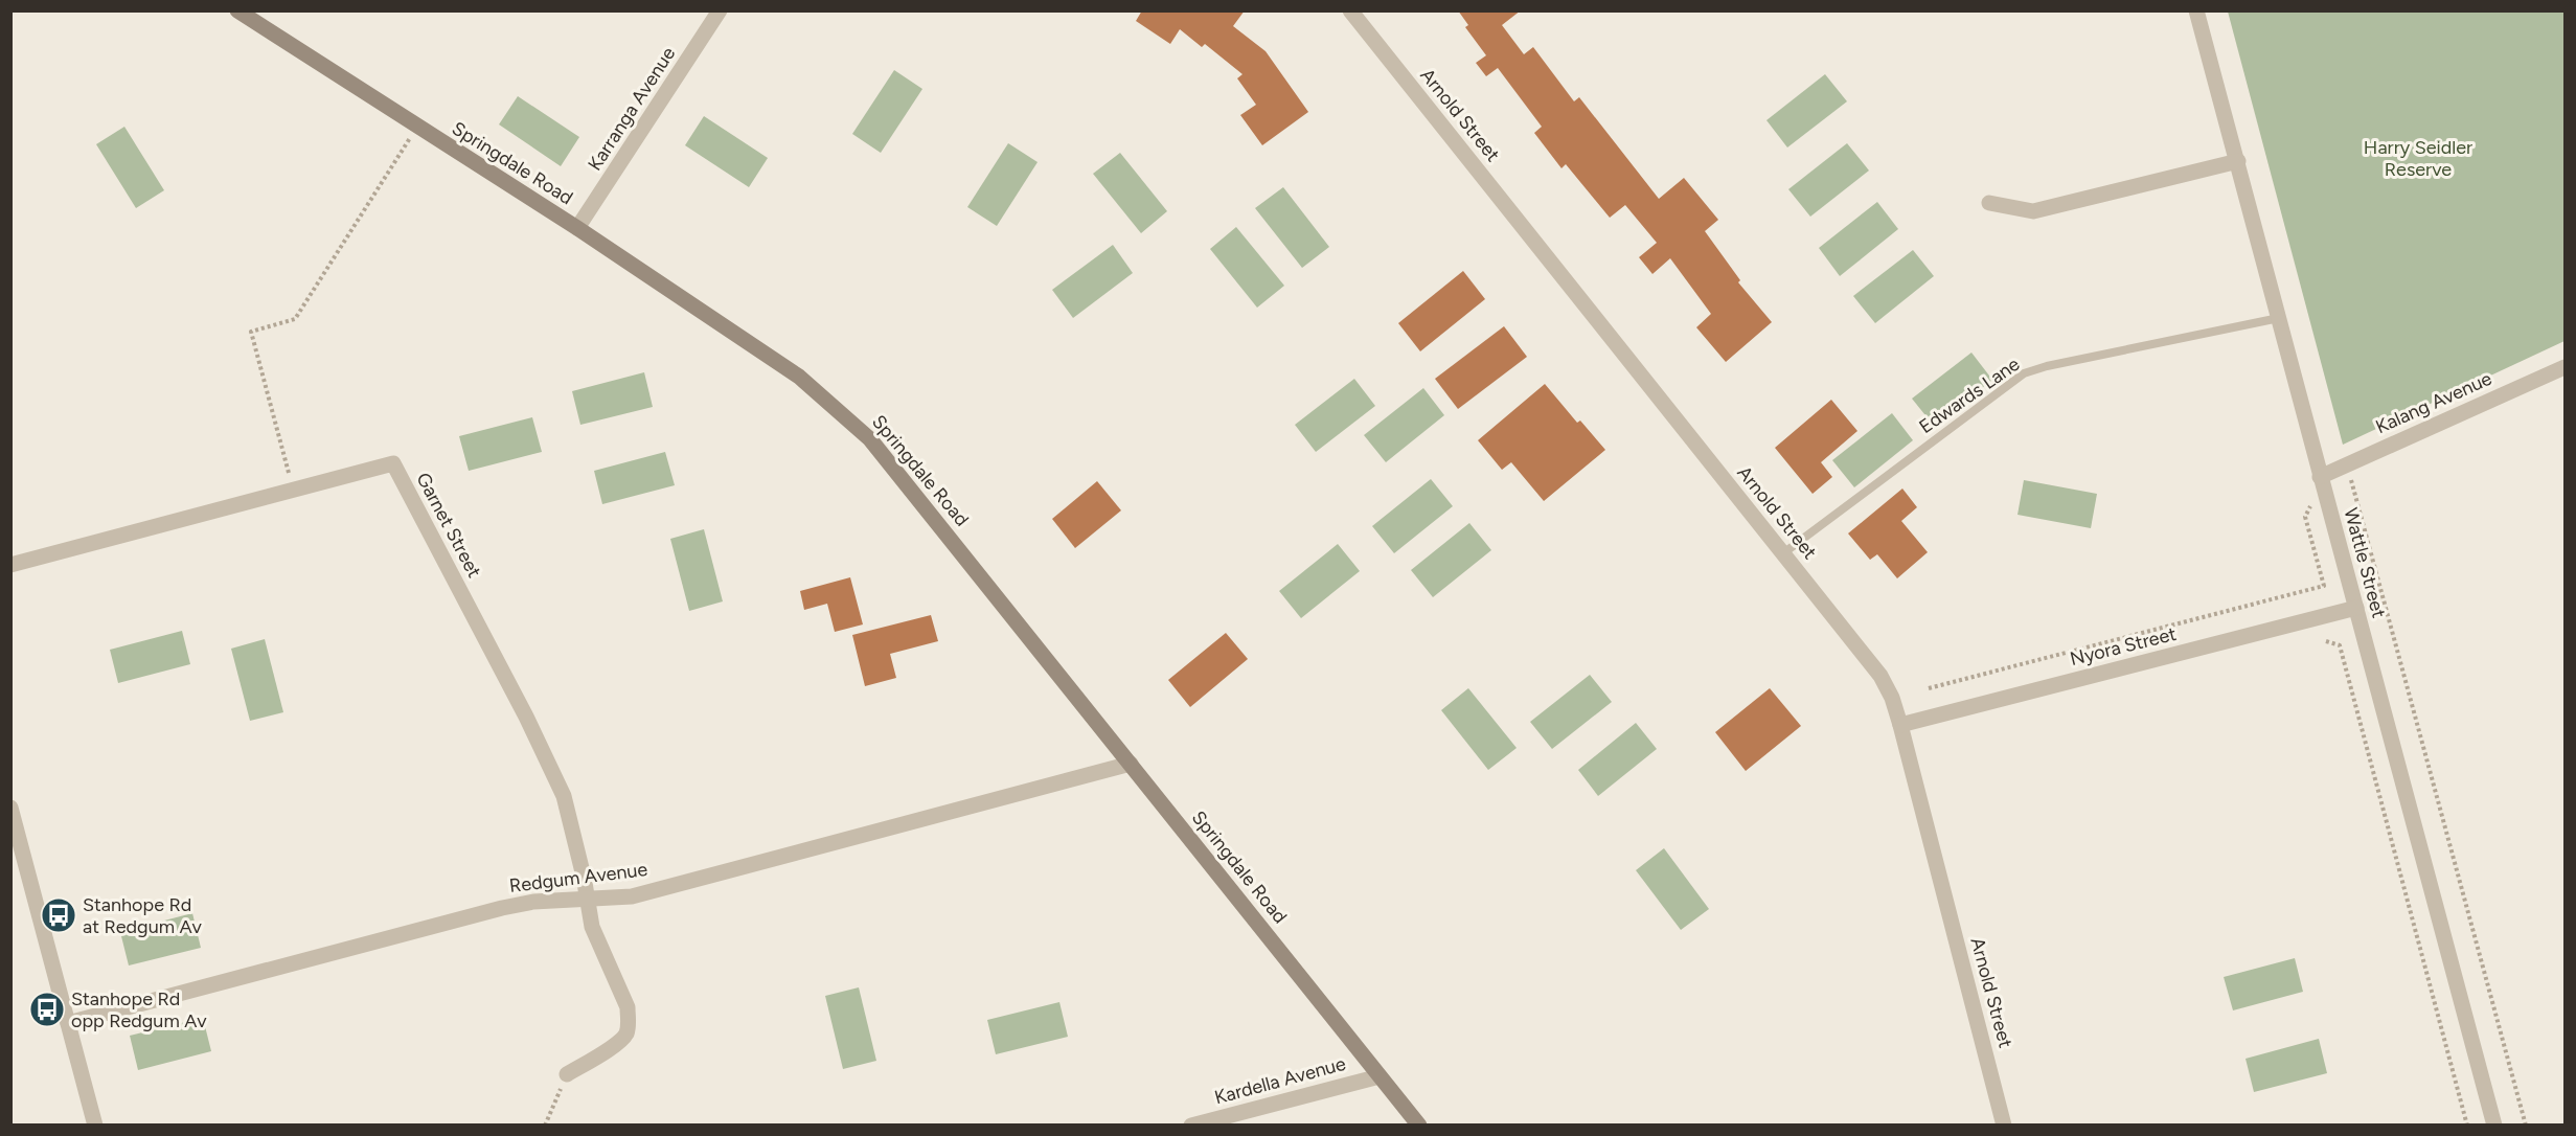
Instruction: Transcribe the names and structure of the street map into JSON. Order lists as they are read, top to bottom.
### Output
{
  "streets": {
    "main road": ["Springdale Road"],
    "street": [
      "Karranga Avenue",
      "Arnold Street",
      "Kalang Avenue",
      "Garnet Street",
      "Wattle Street",
      "Nyora Street",
      "Redgum Avenue",
      "Kardella Avenue"
    ],
    "lane": ["Edwards Lane"]
  },
  "crossings": [
    ["Karranga Avenue", "Springdale Road"],
    ["Arnold Street", "Edwards Lane"],
    ["Arnold Street", "Nyora Street"],
    ["Springdale Road", "Redgum Avenue"],
    ["Springdale Road", "Kardella Avenue"],
    ["Edwards Lane", "Wattle Street"],
    ["Kalang Avenue", "Wattle Street"],
    ["Garnet Street", "Redgum Avenue"],
    ["Wattle Street", "Nyora Street"]
  ],
  "parks": ["Harry Seidler Reserve"],
  "places": {
    "bus stop": ["Stanhope Rd at Redgum Av", "Stanhope Rd opp Redgum Av"]
  }
}
